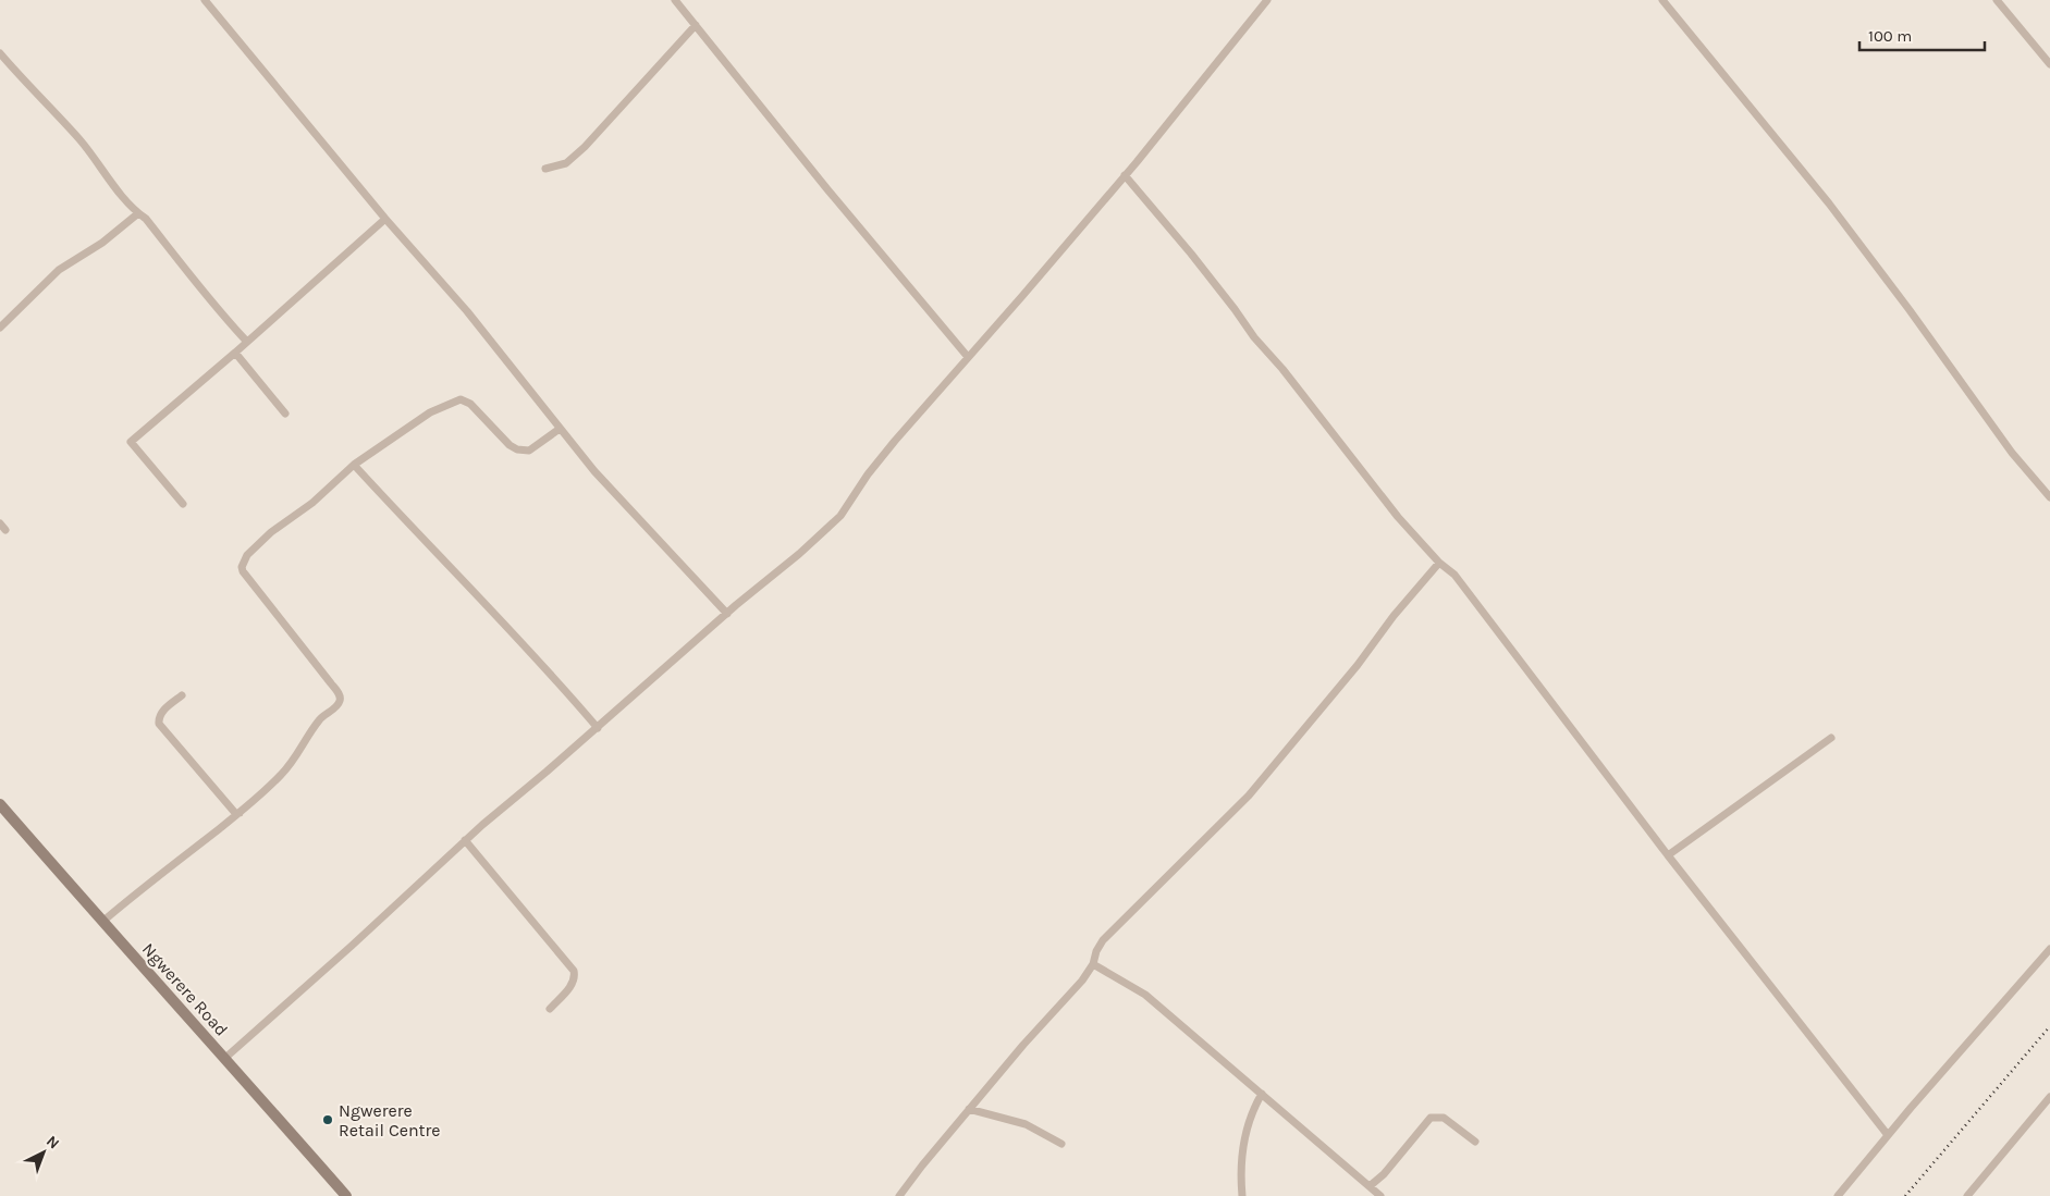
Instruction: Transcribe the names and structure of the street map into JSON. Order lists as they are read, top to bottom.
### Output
{
  "streets": {
    "main road": ["Ngwerere Road"]
  },
  "places": ["Ngwerere Retail Centre"],
  "scale_bar": "100 m",
  "north": "top right"
}
